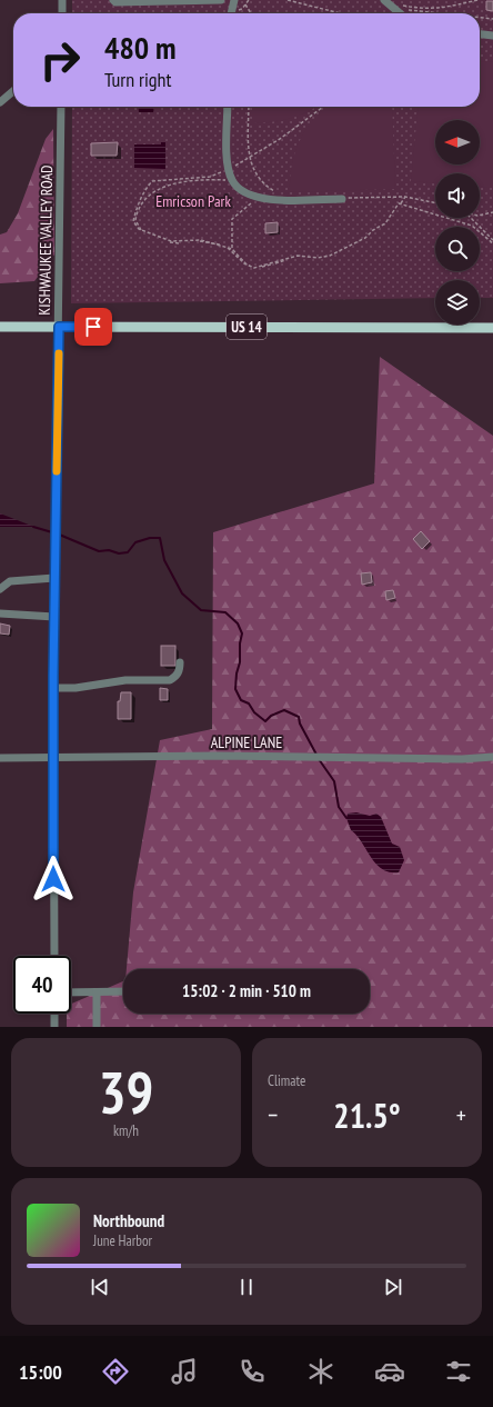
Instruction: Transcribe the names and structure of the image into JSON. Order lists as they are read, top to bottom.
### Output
{
  "streets": {
    "main road": ["US 14"],
    "street": ["KISHWAUKEE VALLEY ROAD", "ALPINE LANE"]
  },
  "crossings": [
    ["KISHWAUKEE VALLEY ROAD", "US 14"],
    ["KISHWAUKEE VALLEY ROAD", "ALPINE LANE"]
  ],
  "parks": ["Emricson Park"],
  "north": "left",
  "page": {
    "turn": ["480 m", "Turn right"],
    "limit": "40",
    "trip": "15:02 · 2 min · 510 m",
    "tile": [
      ["39", "km/h"],
      "Climate"
    ],
    "heat": ["−", "21.5°", "+"],
    "song": ["Northbound", "June Harbor"],
    "tabs": "15:00"
  }
}
